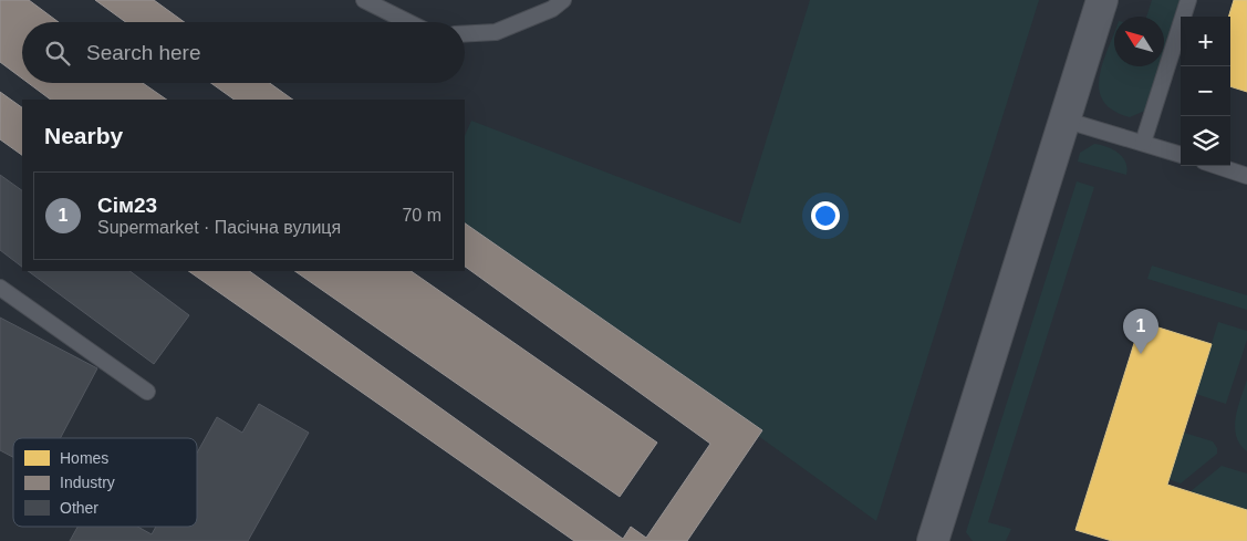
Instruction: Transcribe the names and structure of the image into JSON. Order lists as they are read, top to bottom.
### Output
{
  "legend": ["Homes", "Industry", "Other"],
  "north": "top left",
  "page": {
    "map_buttons": ["+", "−"],
    "search": "Search here",
    "heading": "Nearby",
    "list": [
      {
        "mark": "1",
        "name": "Сім23",
        "note": "Supermarket · Пасічна вулиця",
        "value": "70 m"
      }
    ],
    "pins": "1"
  }
}
